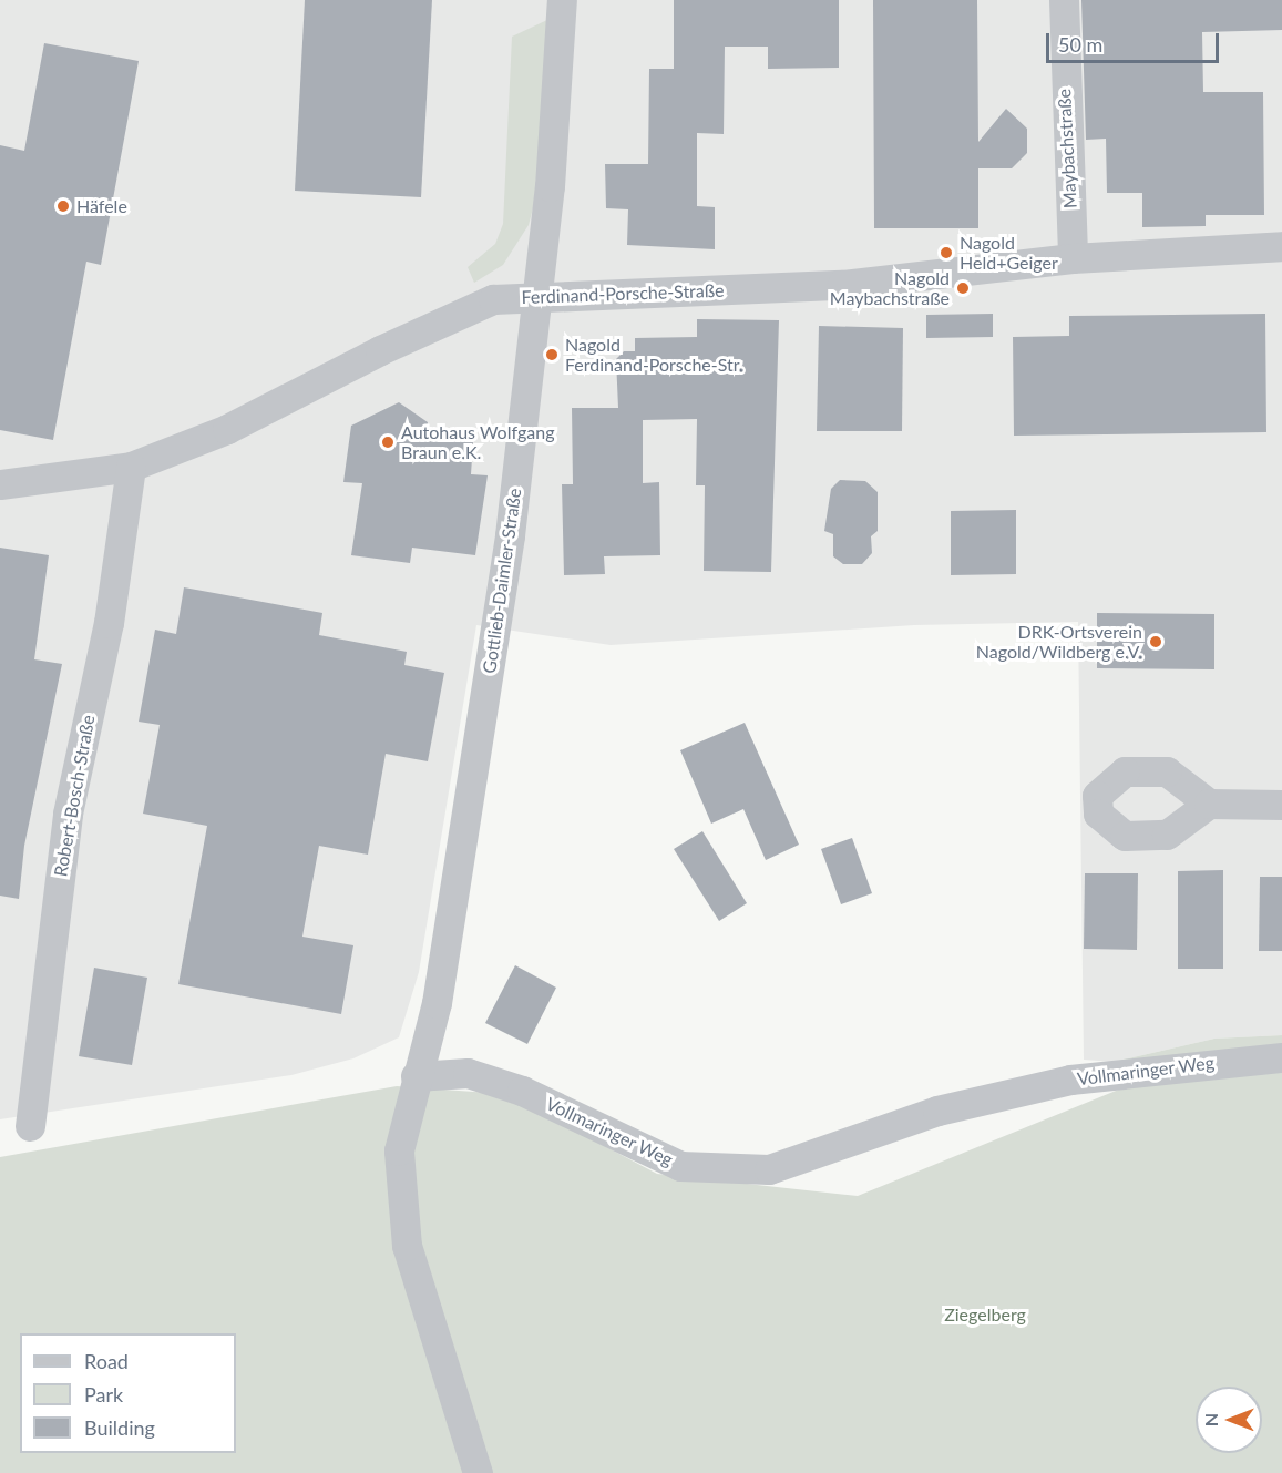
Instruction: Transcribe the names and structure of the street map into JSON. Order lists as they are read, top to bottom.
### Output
{
  "streets": {
    "street": [
      "Maybachstraße",
      "Ferdinand-Porsche-Straße",
      "Gottlieb-Daimler-Straße",
      "Robert-Bosch-Straße",
      "Vollmaringer Weg"
    ]
  },
  "crossings": [
    ["Maybachstraße", "Ferdinand-Porsche-Straße"],
    ["Ferdinand-Porsche-Straße", "Gottlieb-Daimler-Straße"],
    ["Ferdinand-Porsche-Straße", "Robert-Bosch-Straße"],
    ["Gottlieb-Daimler-Straße", "Vollmaringer Weg"]
  ],
  "parks": ["Ziegelberg"],
  "places": [
    "Häfele",
    "Nagold Held+Geiger",
    "Nagold Maybachstraße",
    "Nagold Ferdinand-Porsche-Str.",
    "Autohaus Wolfgang Braun e.K.",
    "DRK-Ortsverein Nagold/Wildberg e.V."
  ],
  "legend": ["Road", "Park", "Building"],
  "scale_bar": "50 m",
  "north": "left"
}
